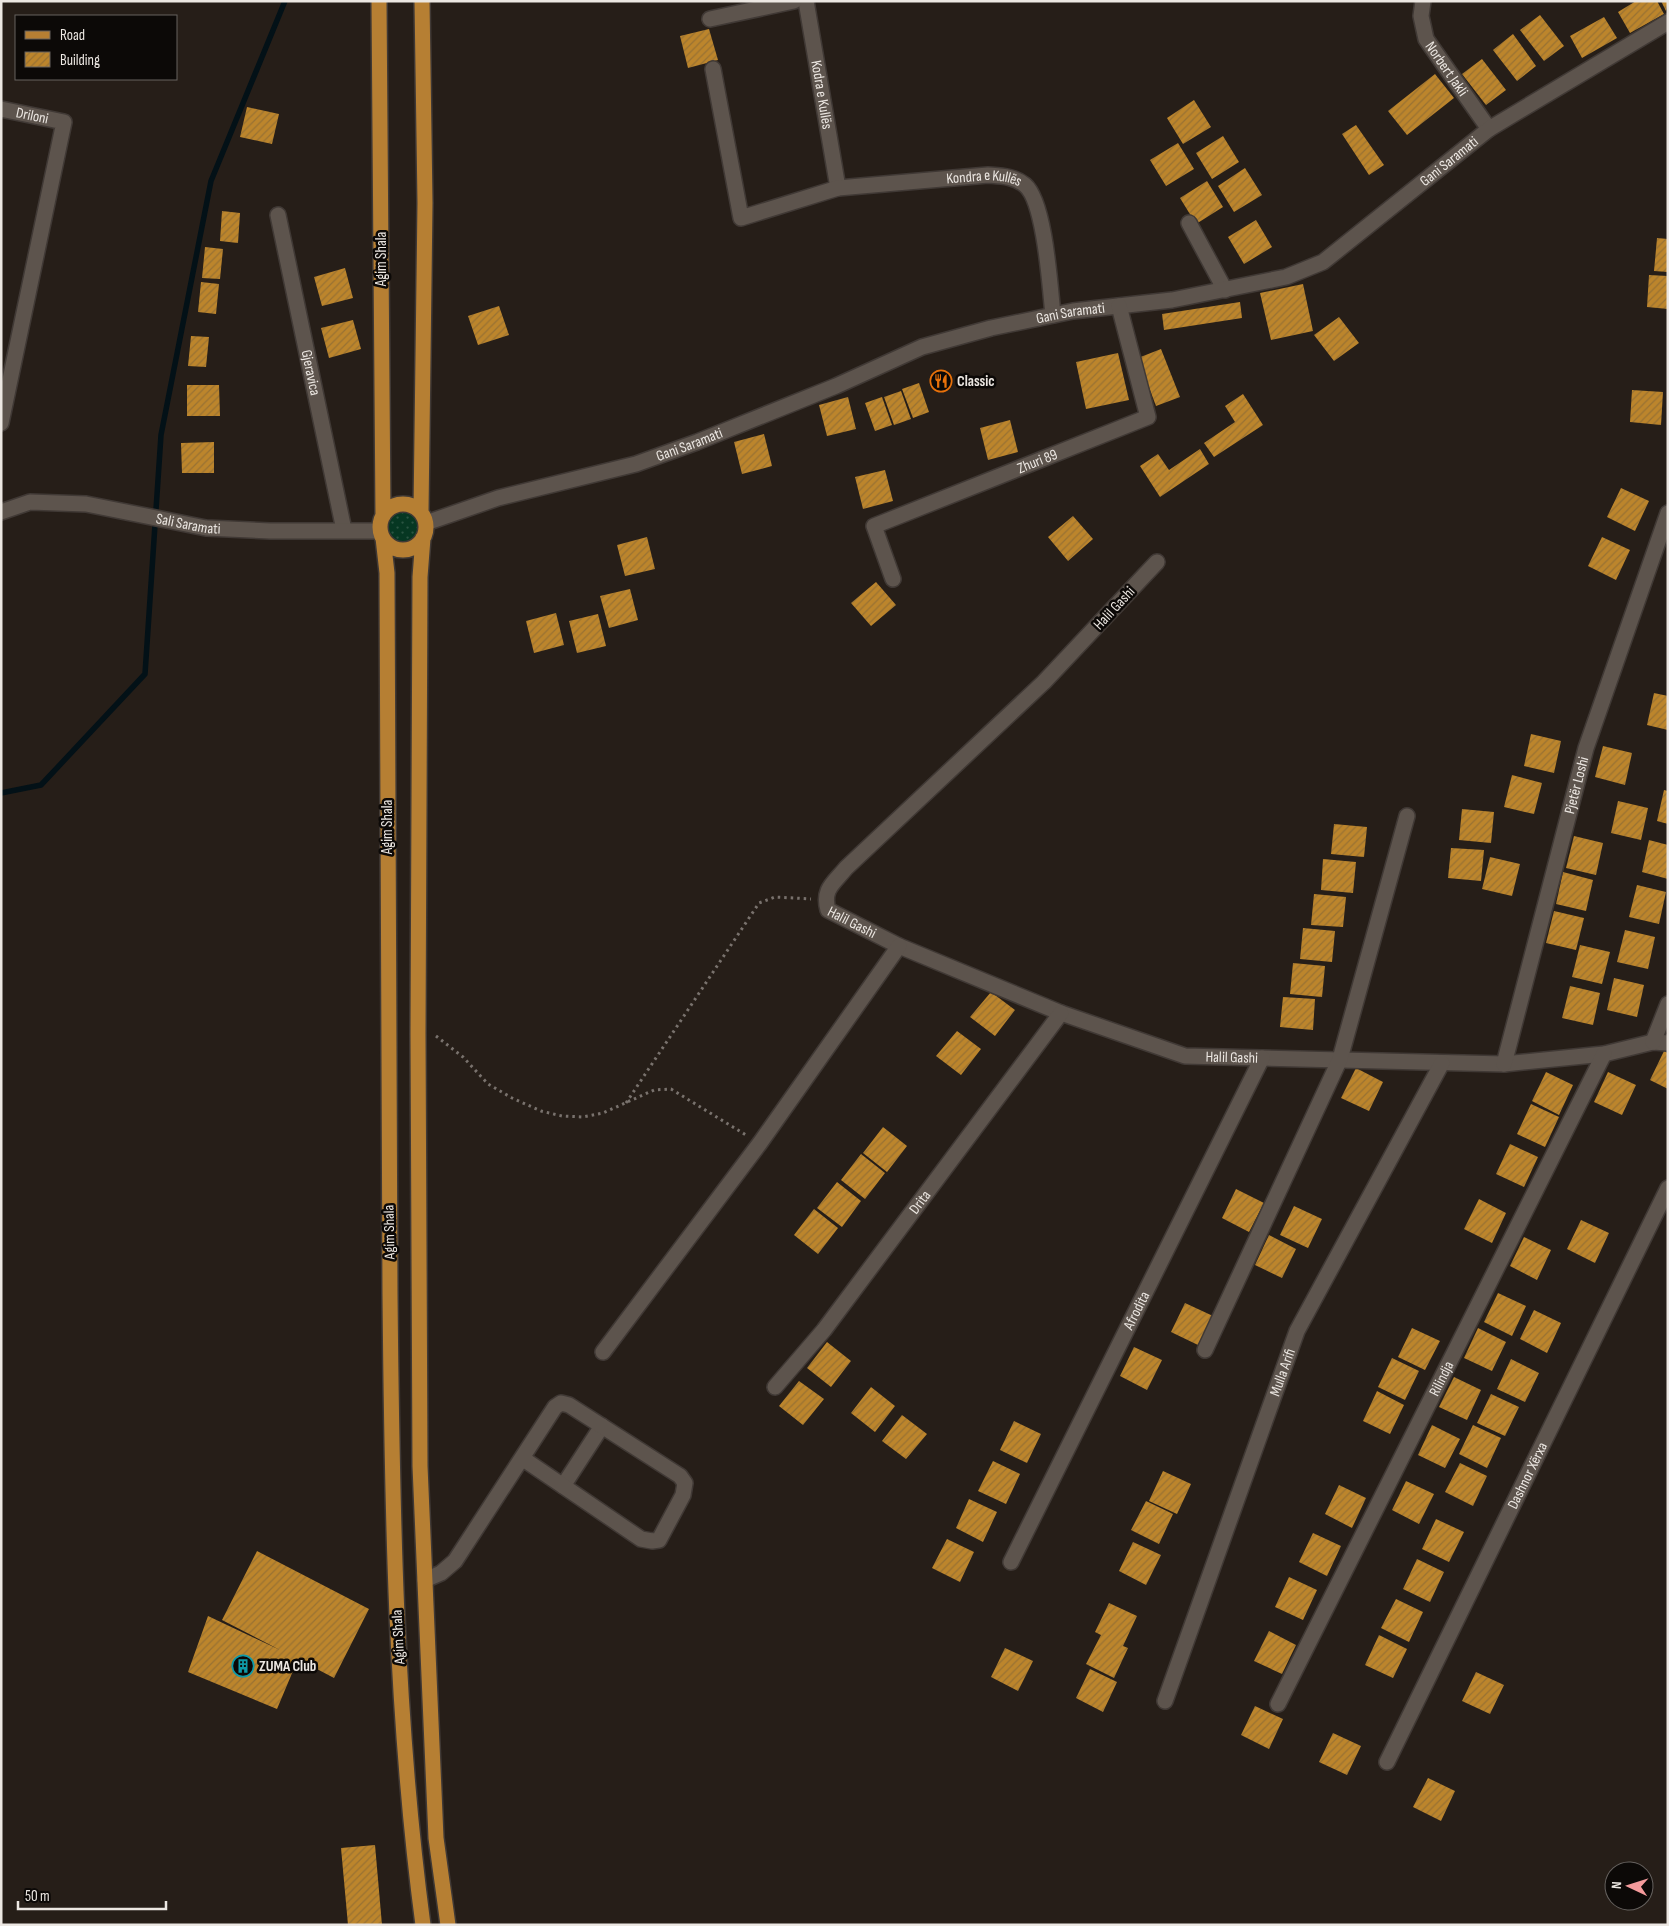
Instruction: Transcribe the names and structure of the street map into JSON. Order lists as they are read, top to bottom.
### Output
{
  "streets": {
    "main road": ["Agim Shala"],
    "street": [
      "Norbert Jakli",
      "Kodra e Kullës",
      "Driloni",
      "Gani Saramati",
      "Kondra e Kullës",
      "Gjeravica",
      "Zhuri 89",
      "Sali Saramati",
      "Halil Gashi",
      "Pjetër Loshi",
      "Drita",
      "Afrodita",
      "Mulla Arifi",
      "Rilindja",
      "Dashnor Xërxa"
    ]
  },
  "crossings": [
    ["Norbert Jakli", "Gani Saramati"],
    ["Kodra e Kullës", "Kondra e Kullës"],
    ["Gani Saramati", "Kondra e Kullës"],
    ["Gani Saramati", "Agim Shala"],
    ["Gani Saramati", "Zhuri 89"],
    ["Gani Saramati", "Sali Saramati"],
    ["Agim Shala", "Sali Saramati"],
    ["Gjeravica", "Sali Saramati"],
    ["Halil Gashi", "Pjetër Loshi"],
    ["Halil Gashi", "Drita"],
    ["Halil Gashi", "Afrodita"],
    ["Halil Gashi", "Mulla Arifi"],
    ["Halil Gashi", "Rilindja"]
  ],
  "places": {
    "restaurant": ["Classic"],
    "building": ["ZUMA Club"]
  },
  "legend": ["Road", "Building"],
  "scale_bar": "50 m",
  "north": "left"
}
